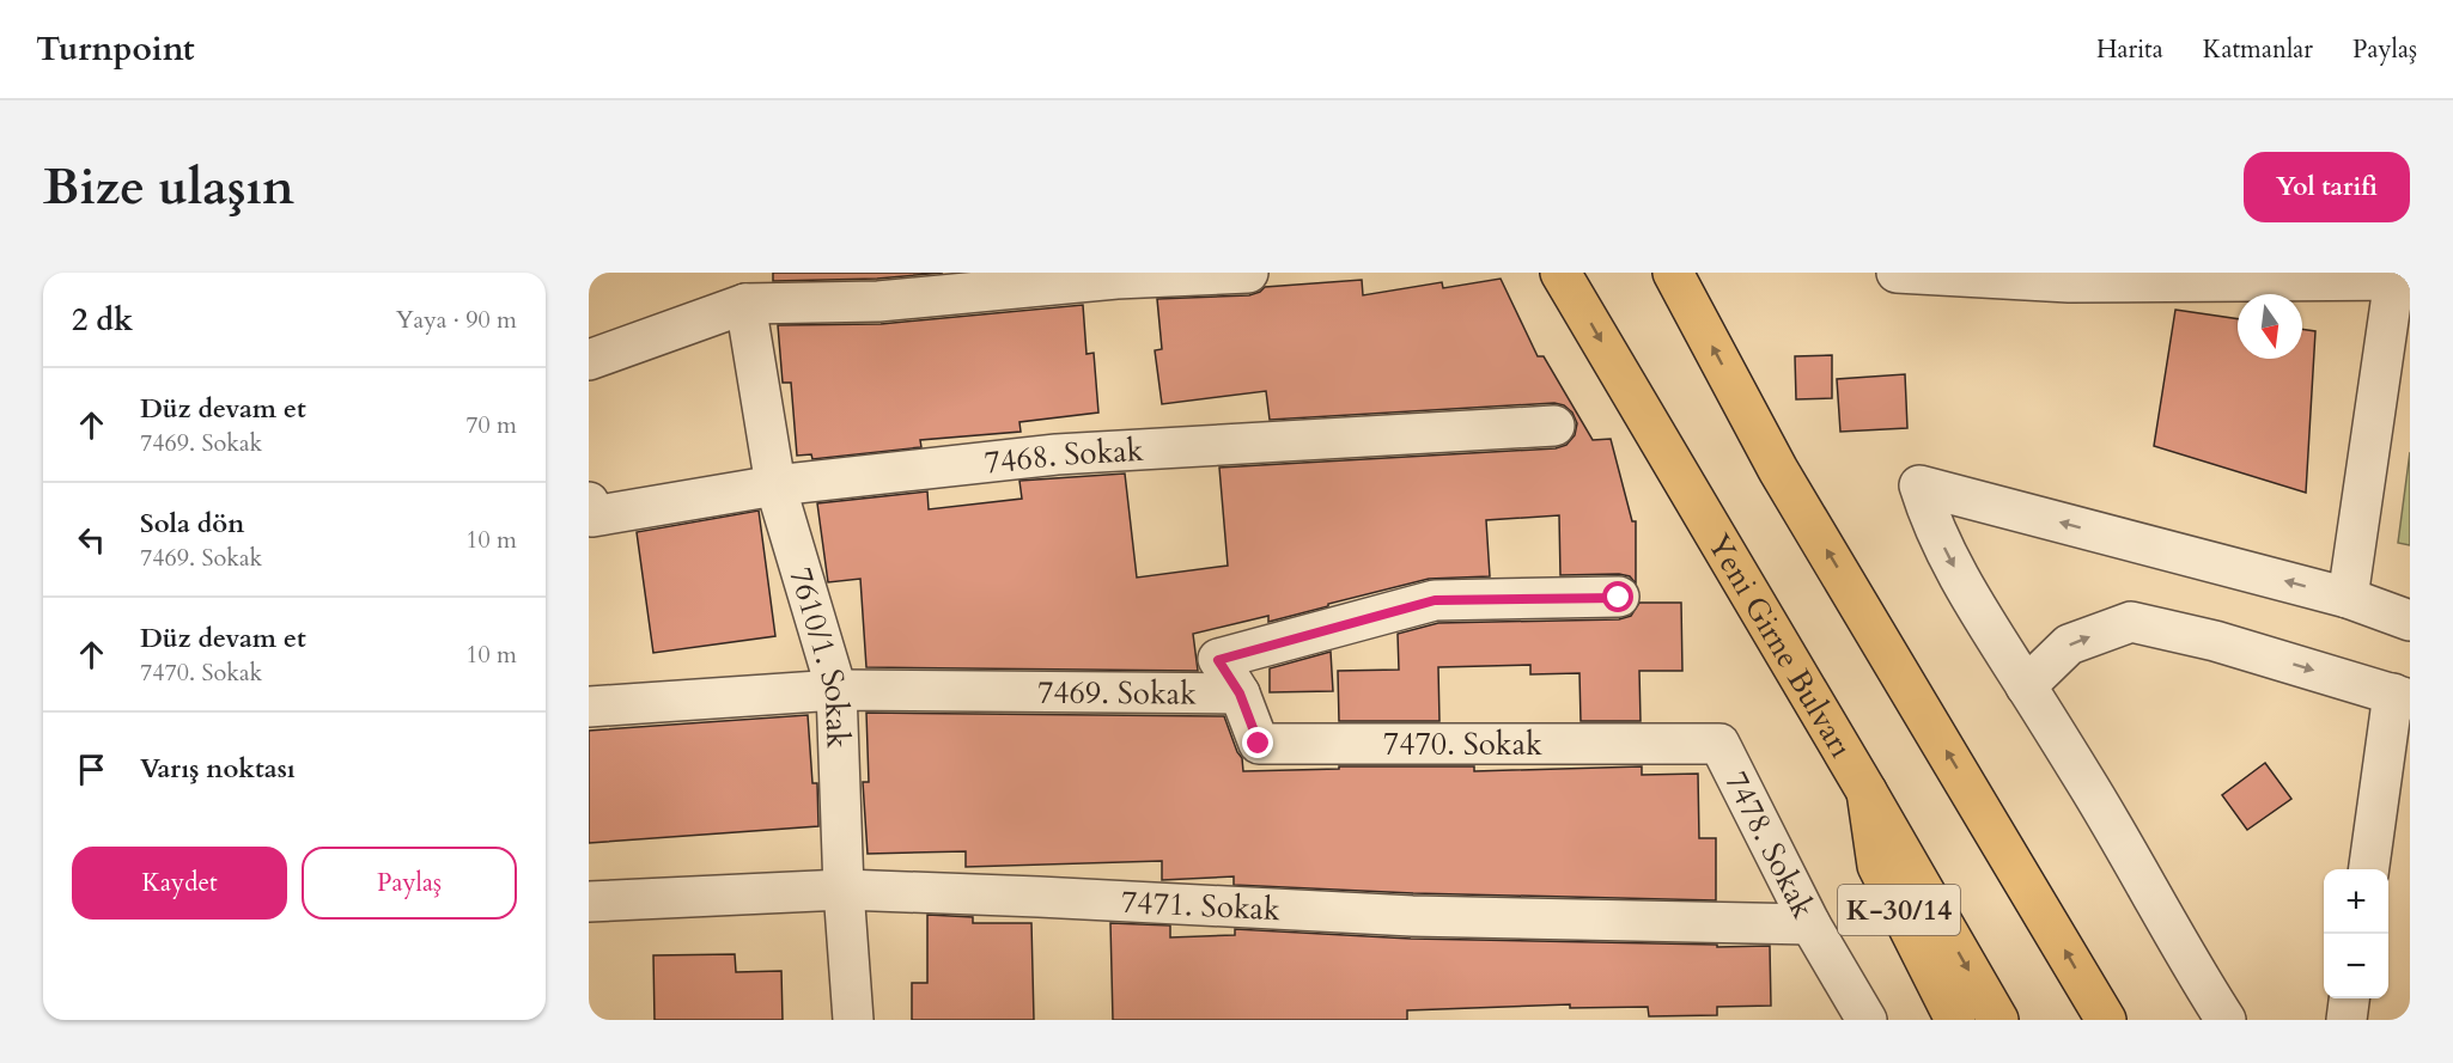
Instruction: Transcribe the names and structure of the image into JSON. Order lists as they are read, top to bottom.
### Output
{
  "streets": {
    "main road": ["Yeni Girne Bulvarı", "K-30/14"],
    "street": [
      "7468. Sokak",
      "7610/1. Sokak",
      "7469. Sokak",
      "7470. Sokak",
      "7478. Sokak",
      "7471. Sokak"
    ]
  },
  "crossings": [
    ["7468. Sokak", "7610/1. Sokak"],
    ["Yeni Girne Bulvarı", "K-30/14"],
    ["7610/1. Sokak", "7469. Sokak"],
    ["7610/1. Sokak", "7471. Sokak"],
    ["7469. Sokak", "7470. Sokak"],
    ["7470. Sokak", "7478. Sokak"],
    ["7478. Sokak", "7471. Sokak"]
  ],
  "north": "bottom",
  "page": {
    "header": "Turnpoint",
    "nav": ["Harita", "Katmanlar", "Paylaş"],
    "buttons": [
      "Yol tarifi",
      ["Kaydet", "Paylaş"]
    ],
    "title": "Bize ulaşın",
    "heading": ["2 dk", "Yaya · 90 m"],
    "list": [
      ["Düz devam et", "7469. Sokak", "70 m"],
      ["Sola dön", "7469. Sokak", "10 m"],
      ["Düz devam et", "7470. Sokak", "10 m"],
      "Varış noktası"
    ],
    "map_buttons": ["+", "−"]
  }
}
